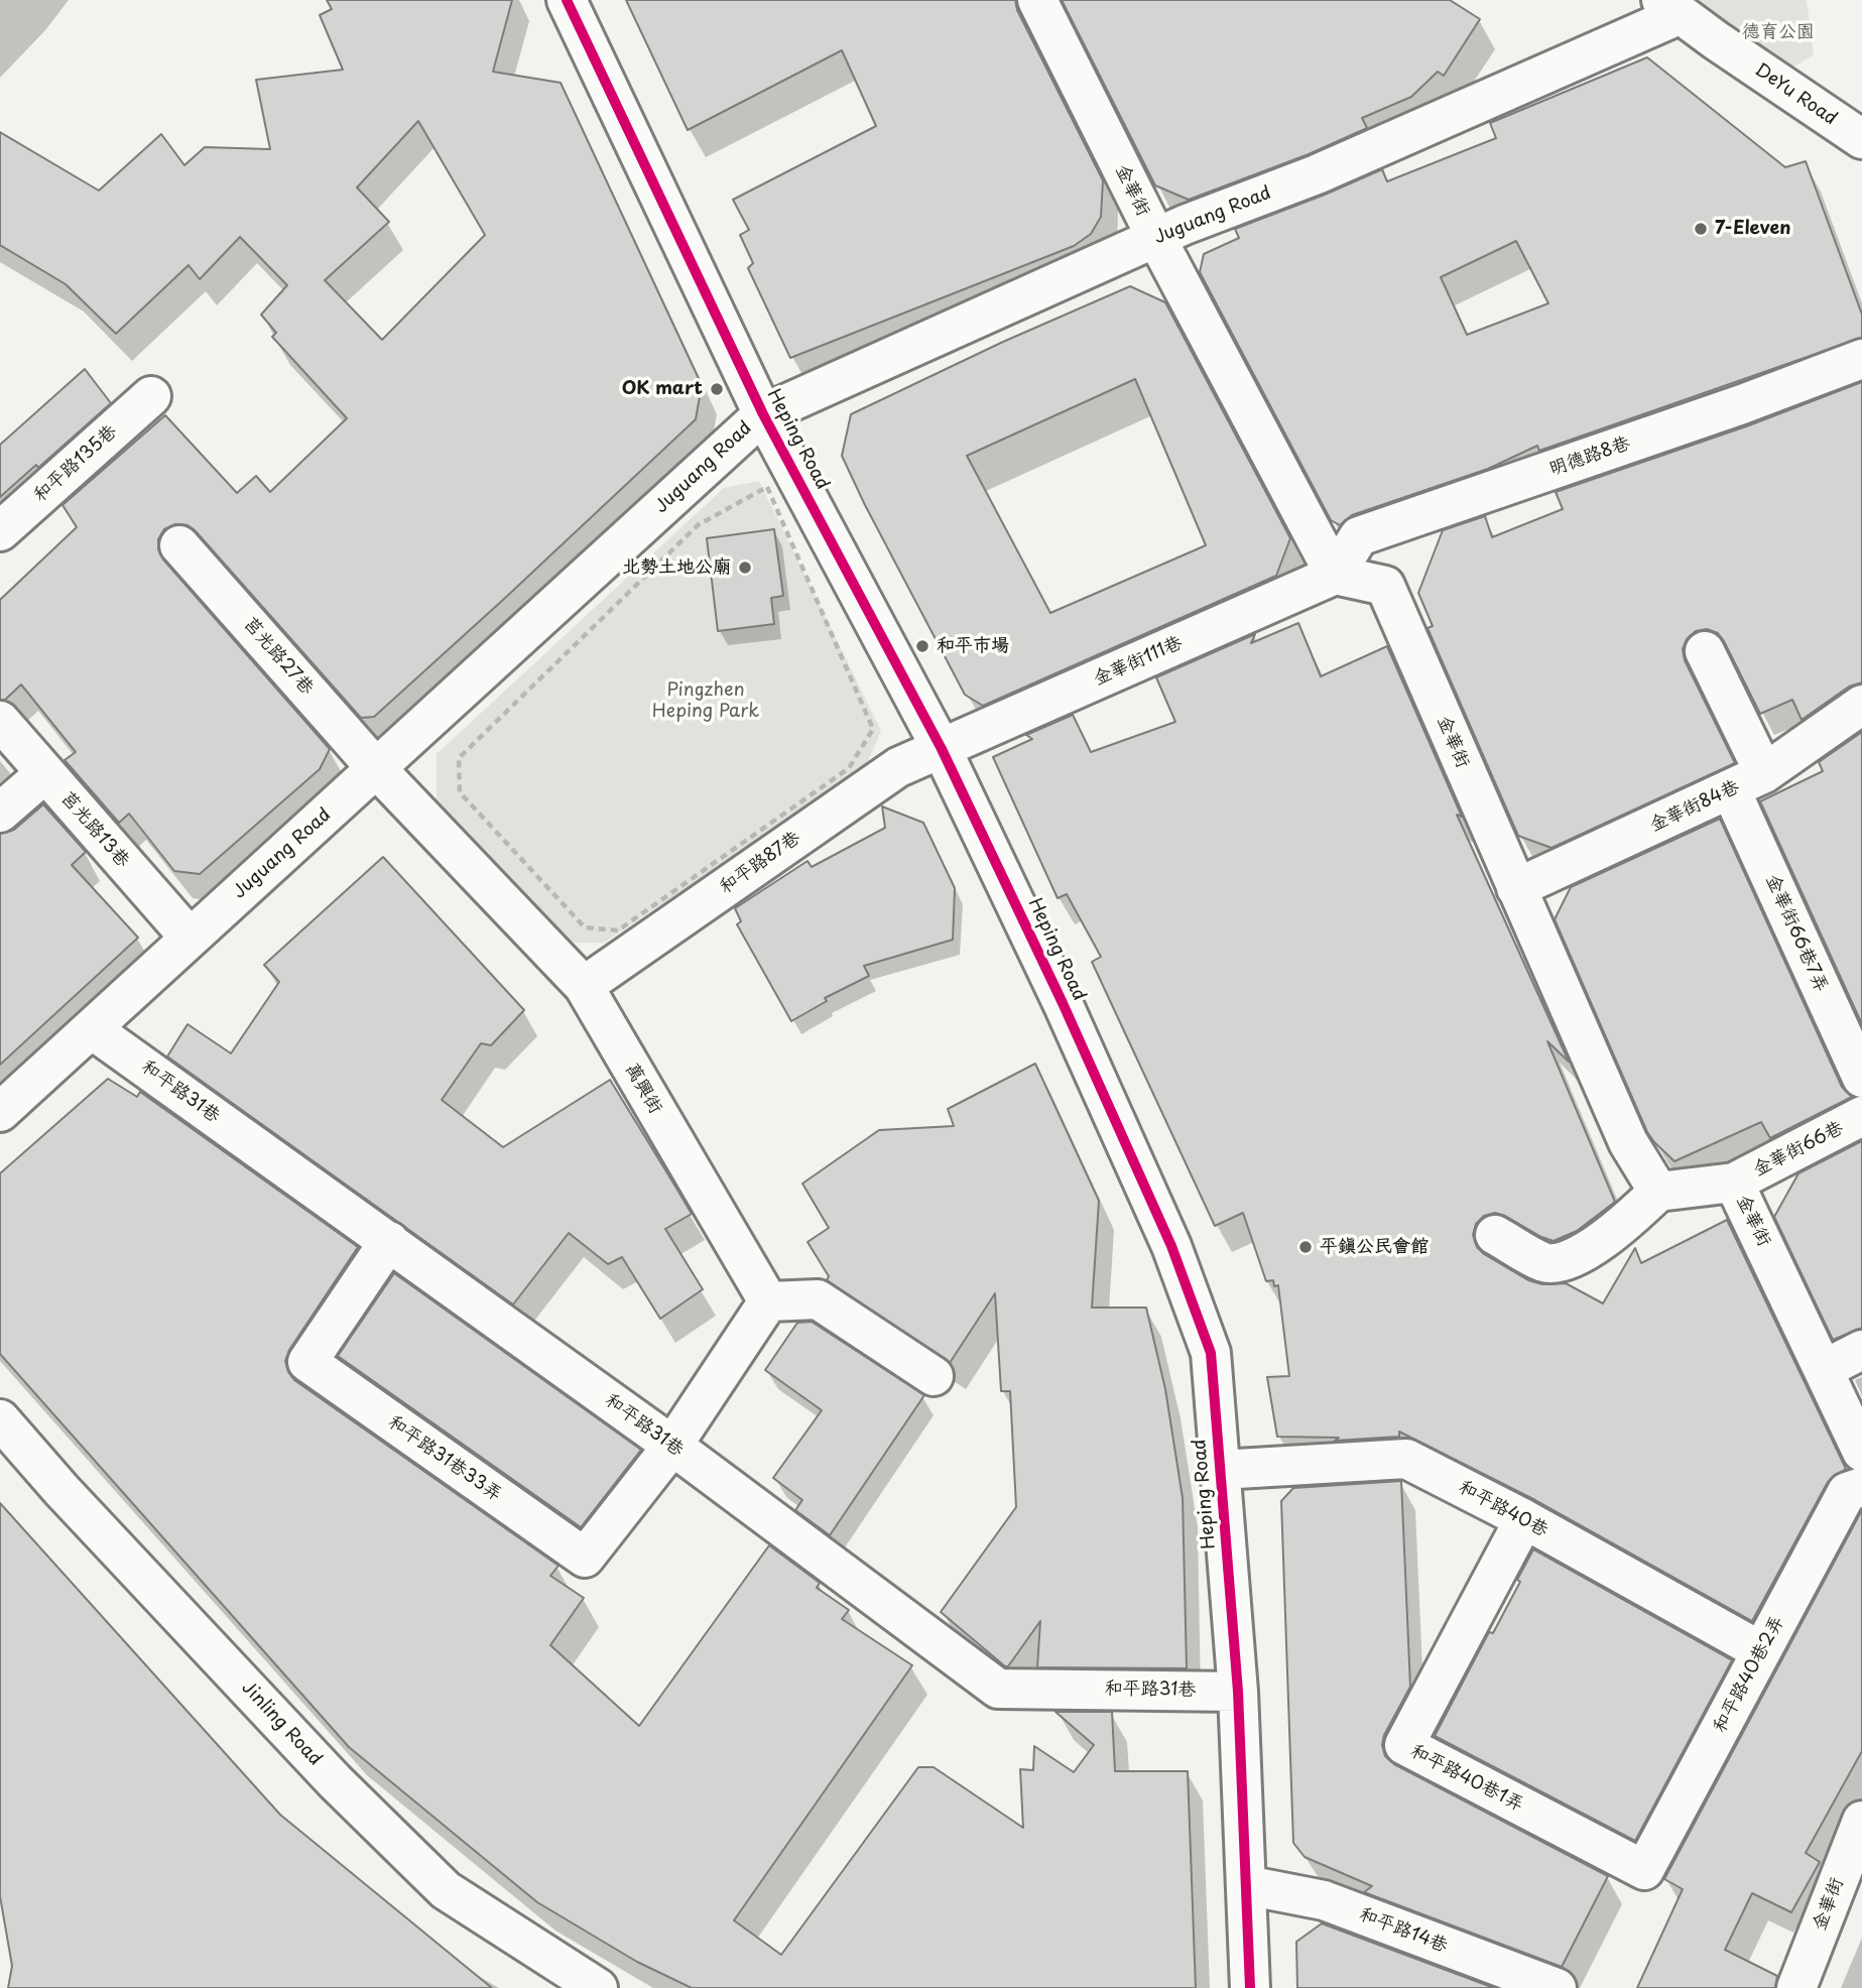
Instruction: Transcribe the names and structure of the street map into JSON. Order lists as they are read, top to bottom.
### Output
{
  "streets": {
    "street": [
      "DeYu Road",
      "金華街",
      "Juguang Road",
      "Heping Road",
      "明德路8巷",
      "和平路135巷",
      "莒光路27巷",
      "金華街111巷",
      "金華街84巷",
      "莒光路13巷",
      "和平路87巷",
      "金華街66巷7弄",
      "萬興街",
      "和平路31巷",
      "金華街66巷",
      "和平路31巷33弄",
      "和平路40巷",
      "和平路40巷2弄",
      "Jinling Road",
      "和平路40巷1弄",
      "和平路14巷"
    ]
  },
  "crossings": [
    ["DeYu Road", "Juguang Road"],
    ["金華街", "Juguang Road"],
    ["金華街", "明德路8巷"],
    ["金華街", "金華街111巷"],
    ["金華街", "金華街84巷"],
    ["金華街", "金華街66巷"],
    ["Juguang Road", "Heping Road"],
    ["Juguang Road", "莒光路27巷"],
    ["Juguang Road", "莒光路13巷"],
    ["Juguang Road", "萬興街"],
    ["Juguang Road", "和平路31巷"],
    ["Heping Road", "金華街111巷"],
    ["Heping Road", "和平路87巷"],
    ["Heping Road", "和平路31巷"],
    ["Heping Road", "和平路40巷"],
    ["Heping Road", "和平路14巷"],
    ["明德路8巷", "金華街111巷"],
    ["莒光路27巷", "萬興街"],
    ["金華街111巷", "和平路87巷"],
    ["金華街84巷", "金華街66巷7弄"],
    ["和平路87巷", "萬興街"],
    ["和平路31巷", "和平路31巷33弄"],
    ["和平路40巷", "和平路40巷2弄"],
    ["和平路40巷", "和平路40巷1弄"],
    ["和平路40巷2弄", "和平路40巷1弄"]
  ],
  "parks": ["德育公園", "Pingzhen Heping Park"],
  "places": [
    "7-Eleven",
    "OK mart",
    "北勢土地公廟",
    "和平市場",
    "平鎮公民會館"
  ]
}
